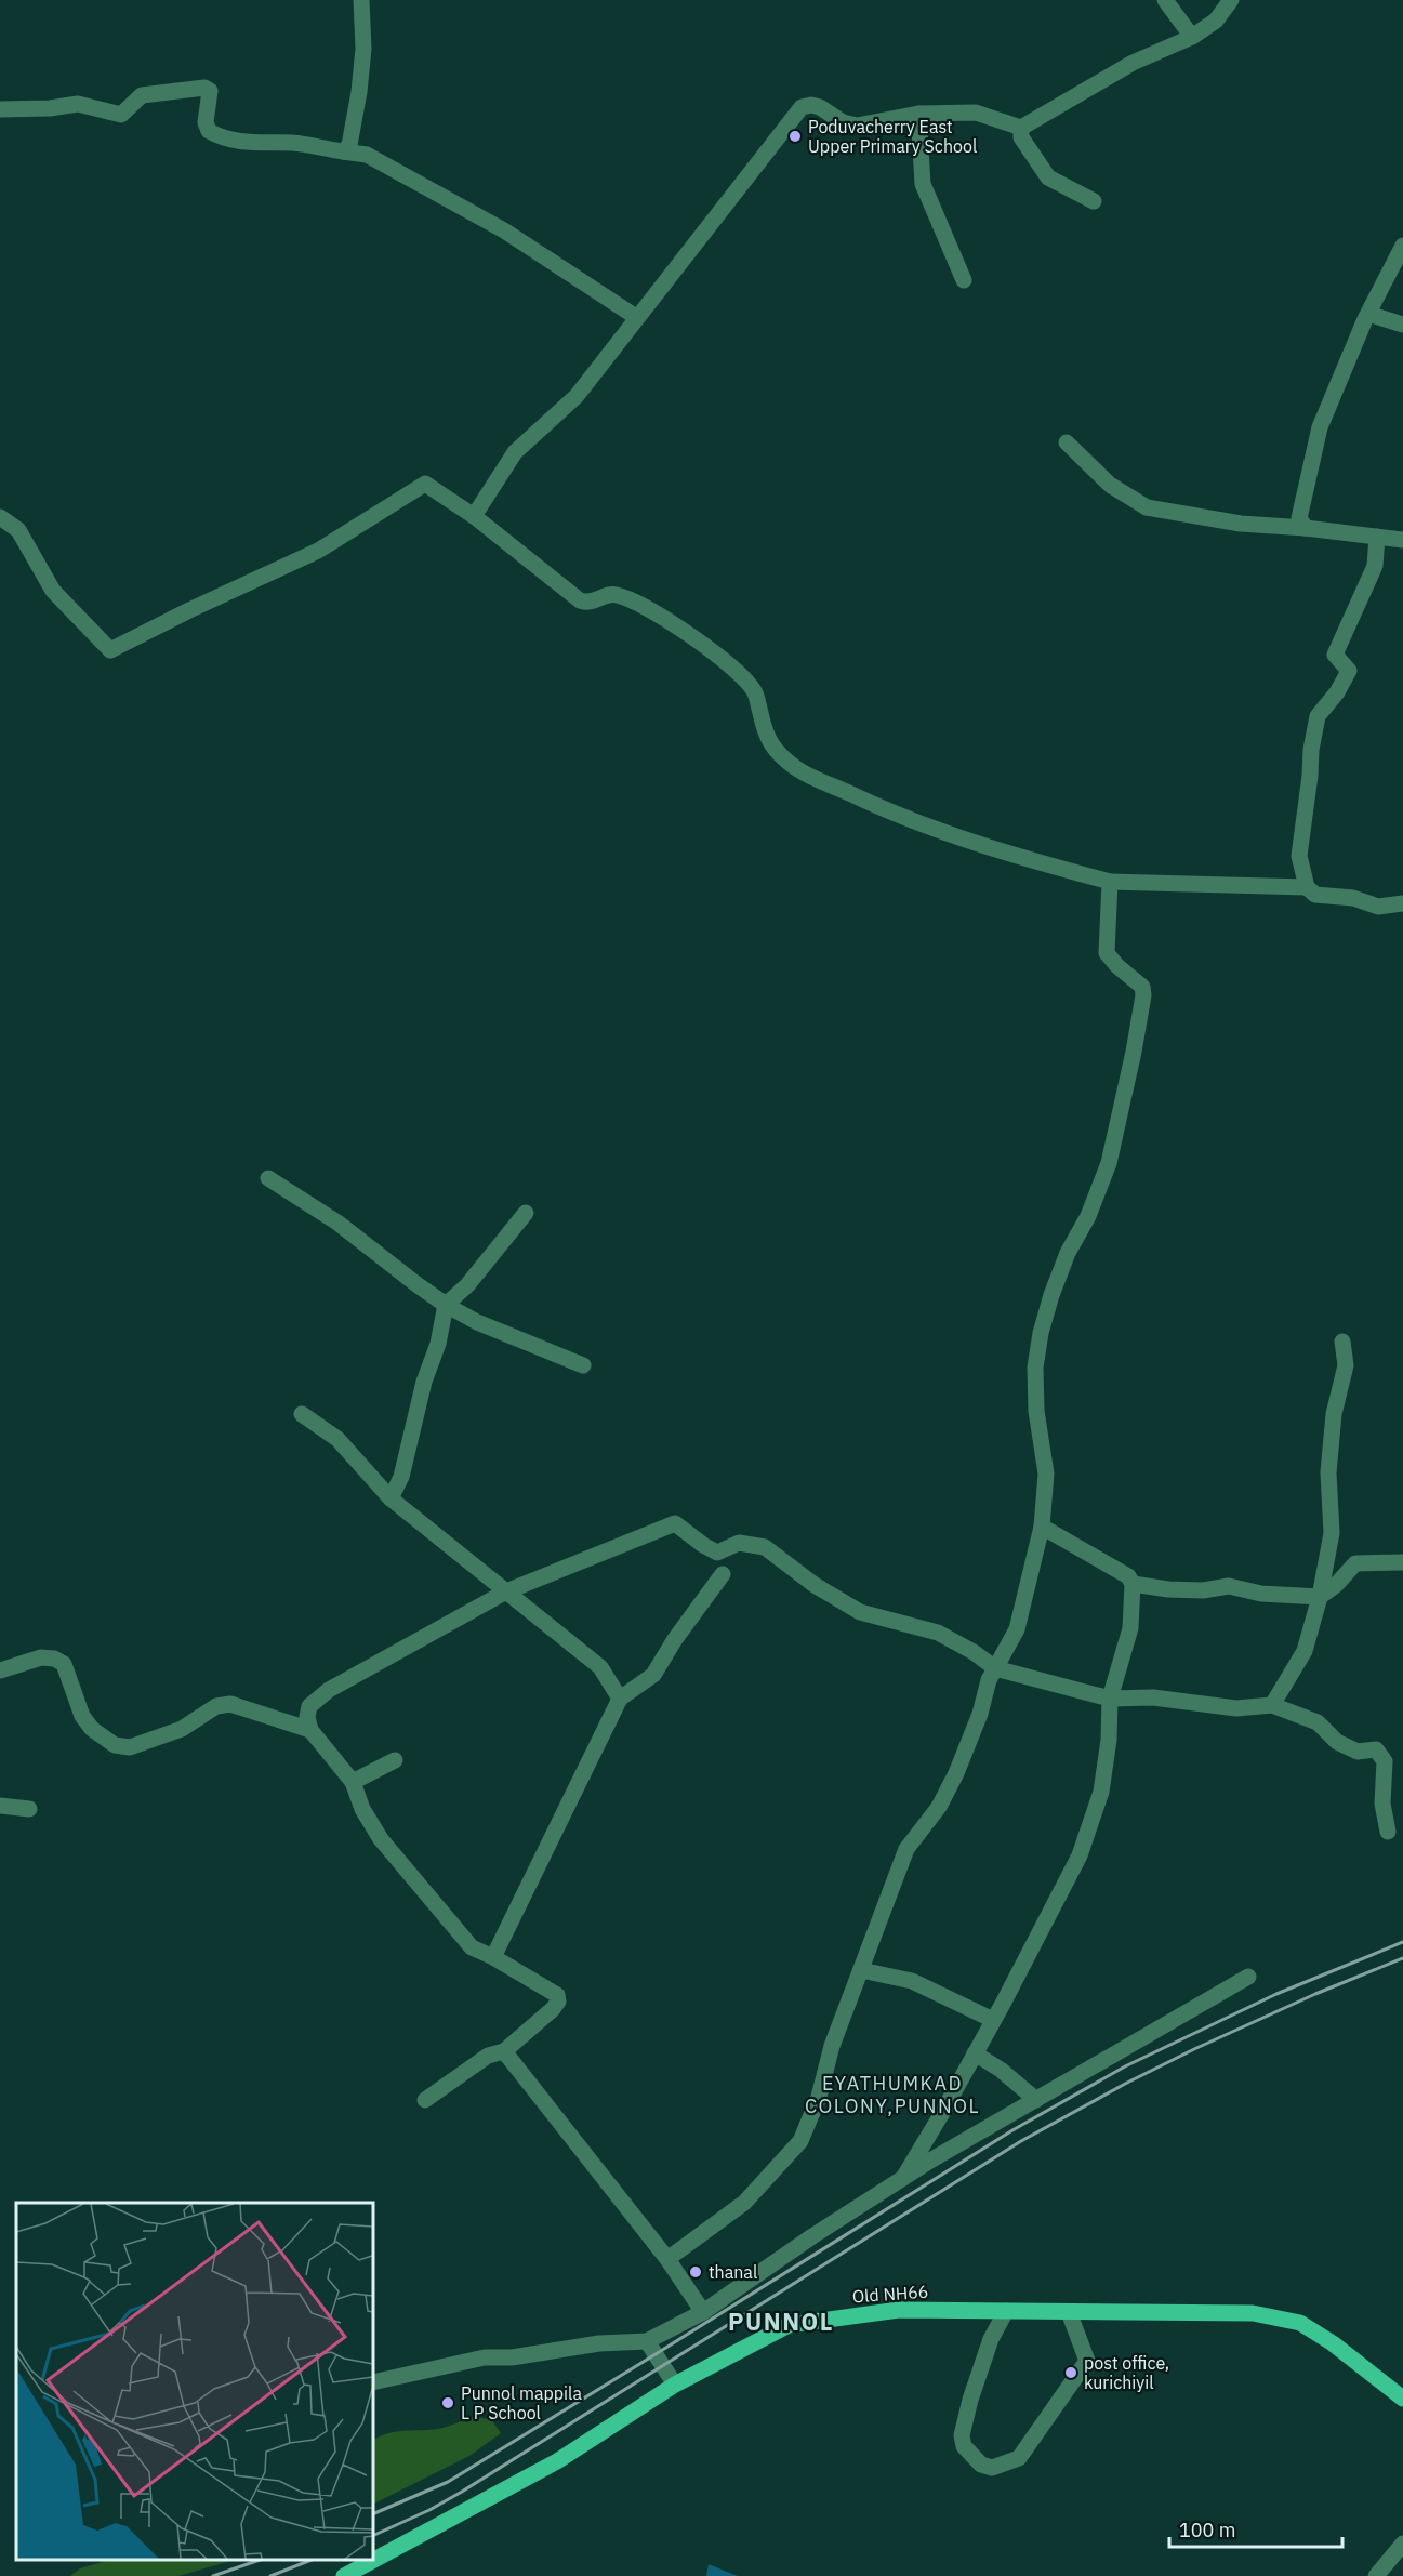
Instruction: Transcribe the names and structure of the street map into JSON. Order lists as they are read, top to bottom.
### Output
{
  "streets": {
    "main road": ["Old NH66"]
  },
  "districts": ["EYATHUMKAD COLONY,PUNNOL", "PUNNOL"],
  "places": [
    "Poduvacherry East Upper Primary School",
    "thanal",
    "post office, kurichiyil",
    "Punnol mappila L P School"
  ],
  "scale_bar": "100 m"
}
